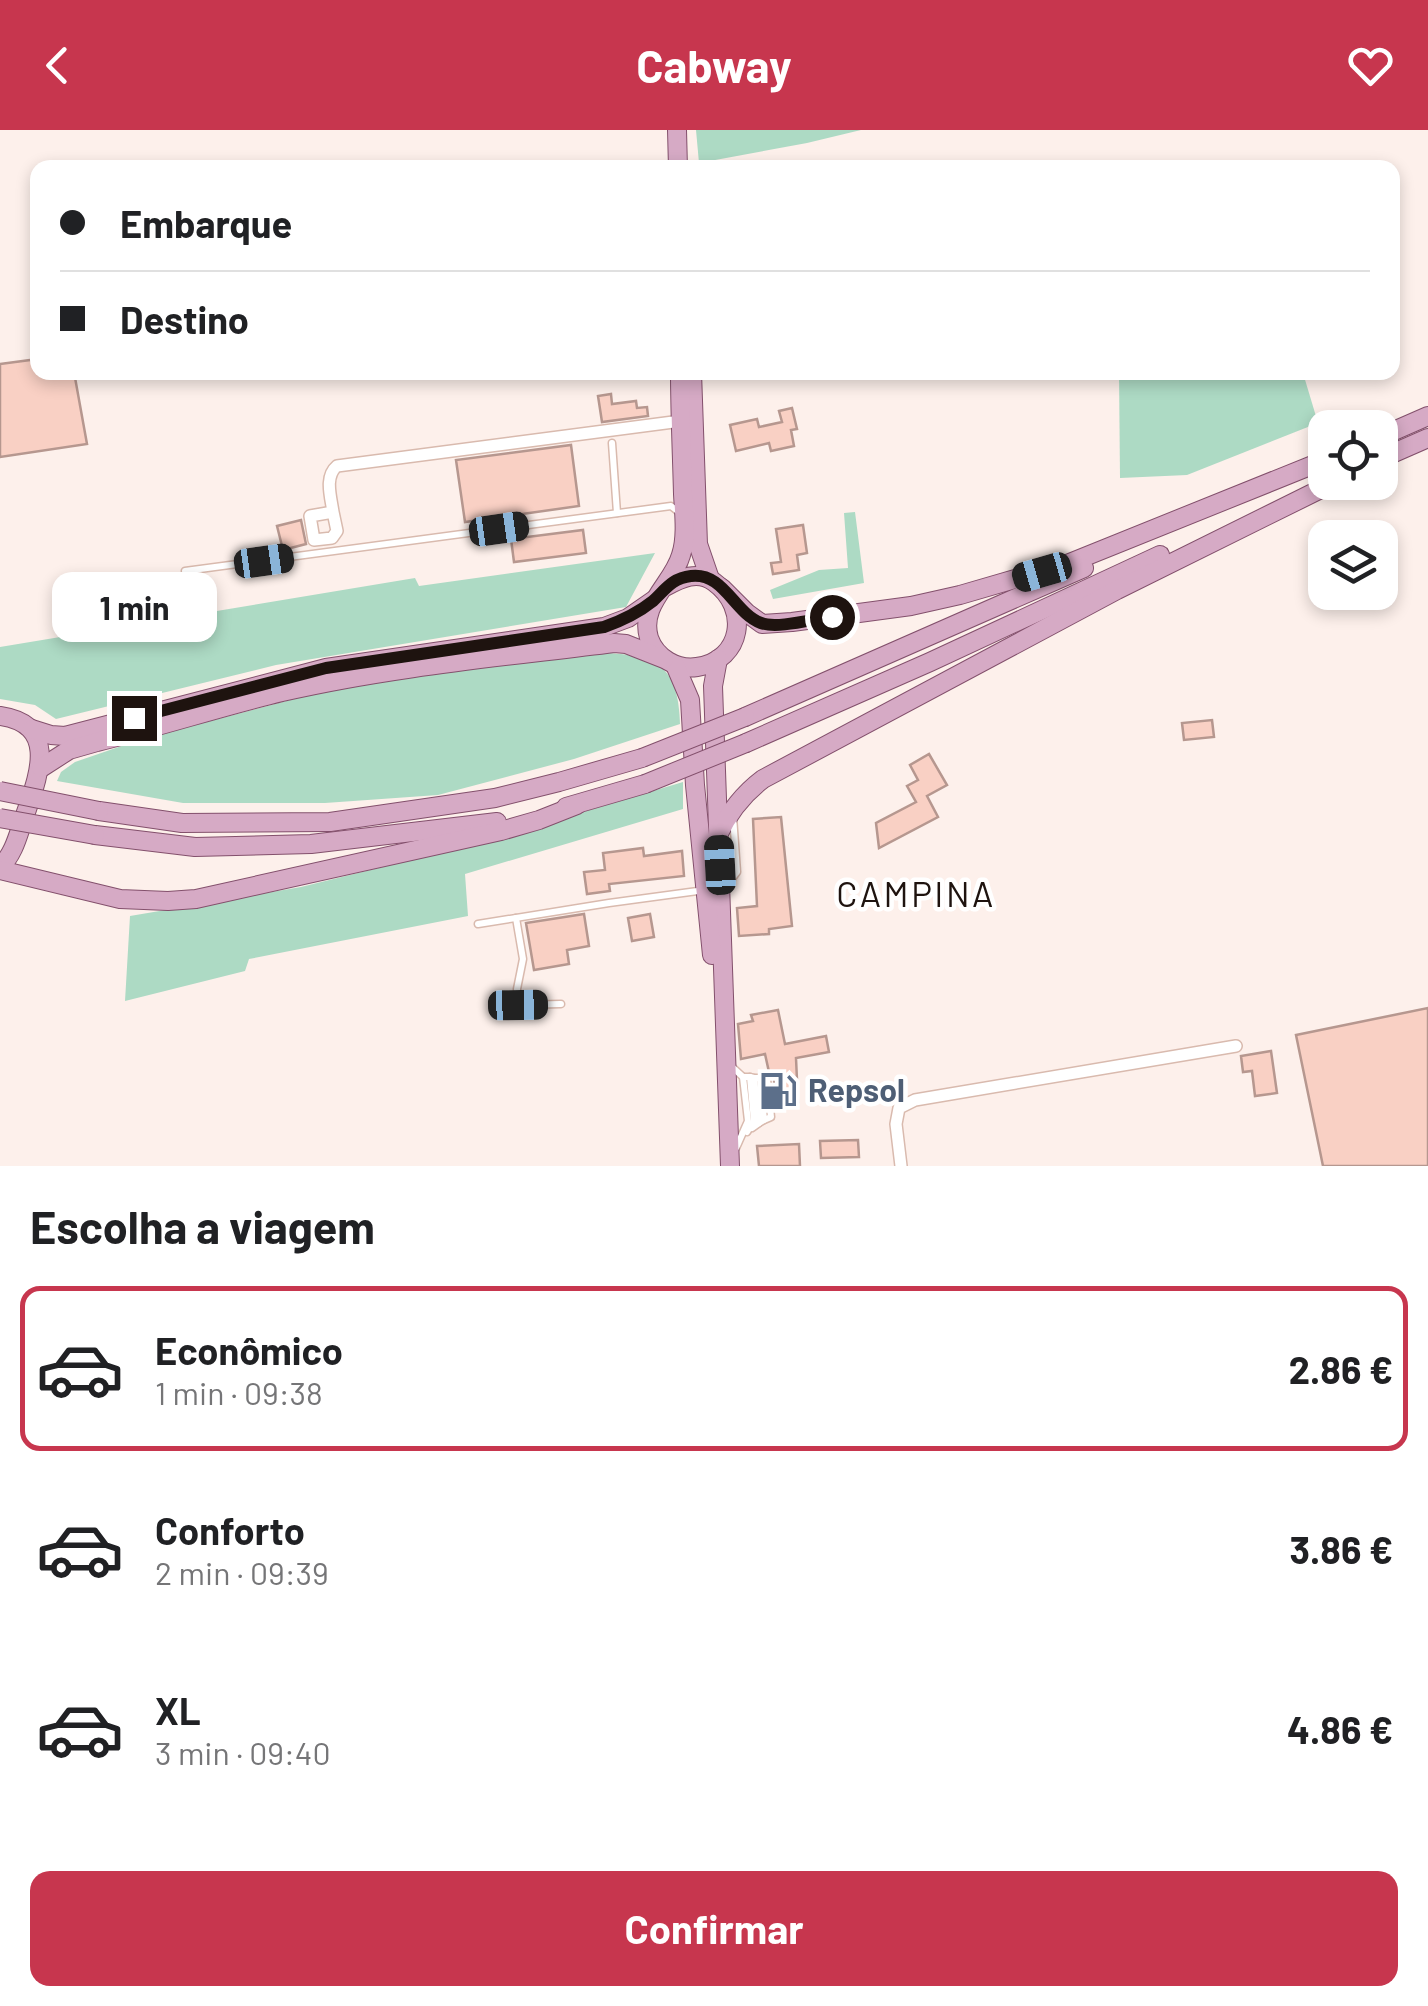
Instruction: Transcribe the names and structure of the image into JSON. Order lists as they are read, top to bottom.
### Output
{
  "districts": ["CAMPINA"],
  "places": {
    "fuel station": ["Repsol"]
  },
  "page": {
    "header": "Cabway",
    "banner": ["Embarque", "Destino"],
    "bubble": "1 min",
    "heading": "Escolha a viagem",
    "list": [
      {
        "name": "Econômico",
        "note": "1 min · 09:38",
        "value": "2.86 €"
      },
      {
        "name": "Conforto",
        "note": "2 min · 09:39",
        "value": "3.86 €"
      },
      {
        "name": "XL",
        "note": "3 min · 09:40",
        "value": "4.86 €"
      }
    ],
    "buttons": "Confirmar"
  }
}
